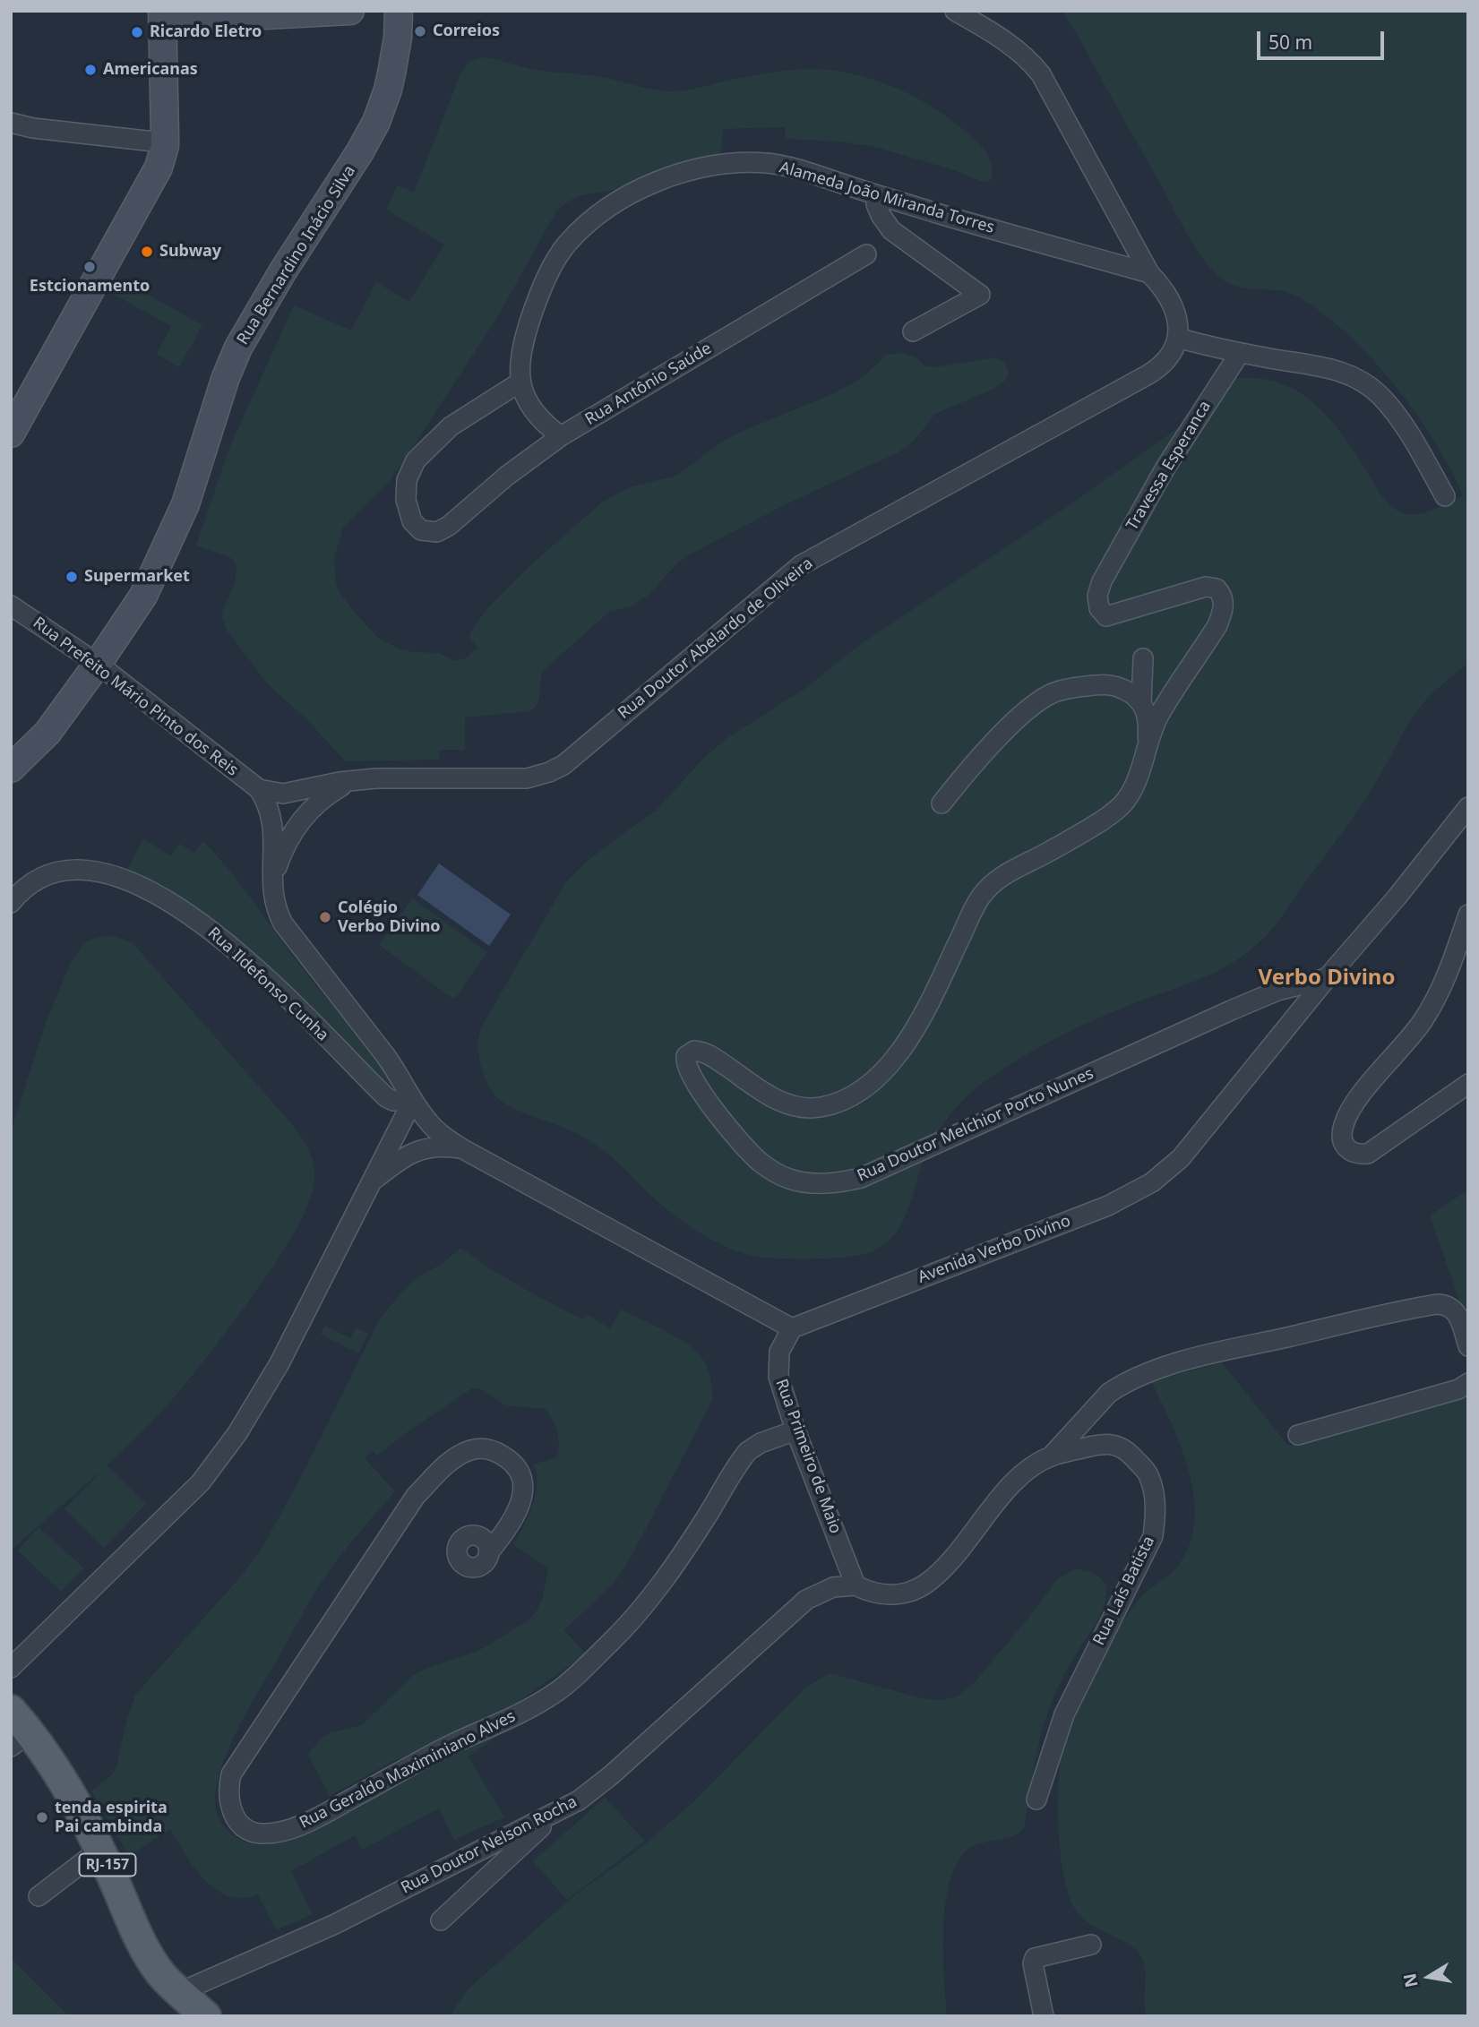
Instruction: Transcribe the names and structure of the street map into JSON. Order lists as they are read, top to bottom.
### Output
{
  "streets": {
    "main road": ["RJ-157"],
    "street": [
      "Alameda João Miranda Torres",
      "Rua Bernardino Inácio Silva",
      "Rua Antônio Saúde",
      "Travessa Esperanca",
      "Rua Doutor Abelardo de Oliveira",
      "Rua Prefeito Mário Pinto dos Reis",
      "Rua Ildefonso Cunha",
      "Rua Doutor Melchior Porto Nunes",
      "Avenida Verbo Divino",
      "Rua Primeiro de Maio",
      "Rua Laís Batista",
      "Rua Geraldo Maximiniano Alves",
      "Rua Doutor Nelson Rocha"
    ]
  },
  "crossings": [
    ["Alameda João Miranda Torres", "Rua Antônio Saúde"],
    ["Rua Bernardino Inácio Silva", "Rua Prefeito Mário Pinto dos Reis"],
    ["Travessa Esperanca", "Rua Doutor Melchior Porto Nunes"],
    ["Rua Doutor Abelardo de Oliveira", "Rua Prefeito Mário Pinto dos Reis"],
    ["Rua Doutor Melchior Porto Nunes", "Avenida Verbo Divino"],
    ["Avenida Verbo Divino", "Rua Primeiro de Maio"],
    ["Rua Primeiro de Maio", "Rua Geraldo Maximiniano Alves"],
    ["Rua Primeiro de Maio", "Rua Doutor Nelson Rocha"],
    ["Rua Doutor Nelson Rocha", "RJ-157"]
  ],
  "districts": ["Verbo Divino"],
  "places": [
    "Correios",
    "Ricardo Eletro",
    "Americanas",
    "Subway",
    "Estcionamento",
    "Supermarket",
    "Colégio Verbo Divino",
    "tenda espirita Pai cambinda"
  ],
  "scale_bar": "50 m",
  "north": "left"
}
